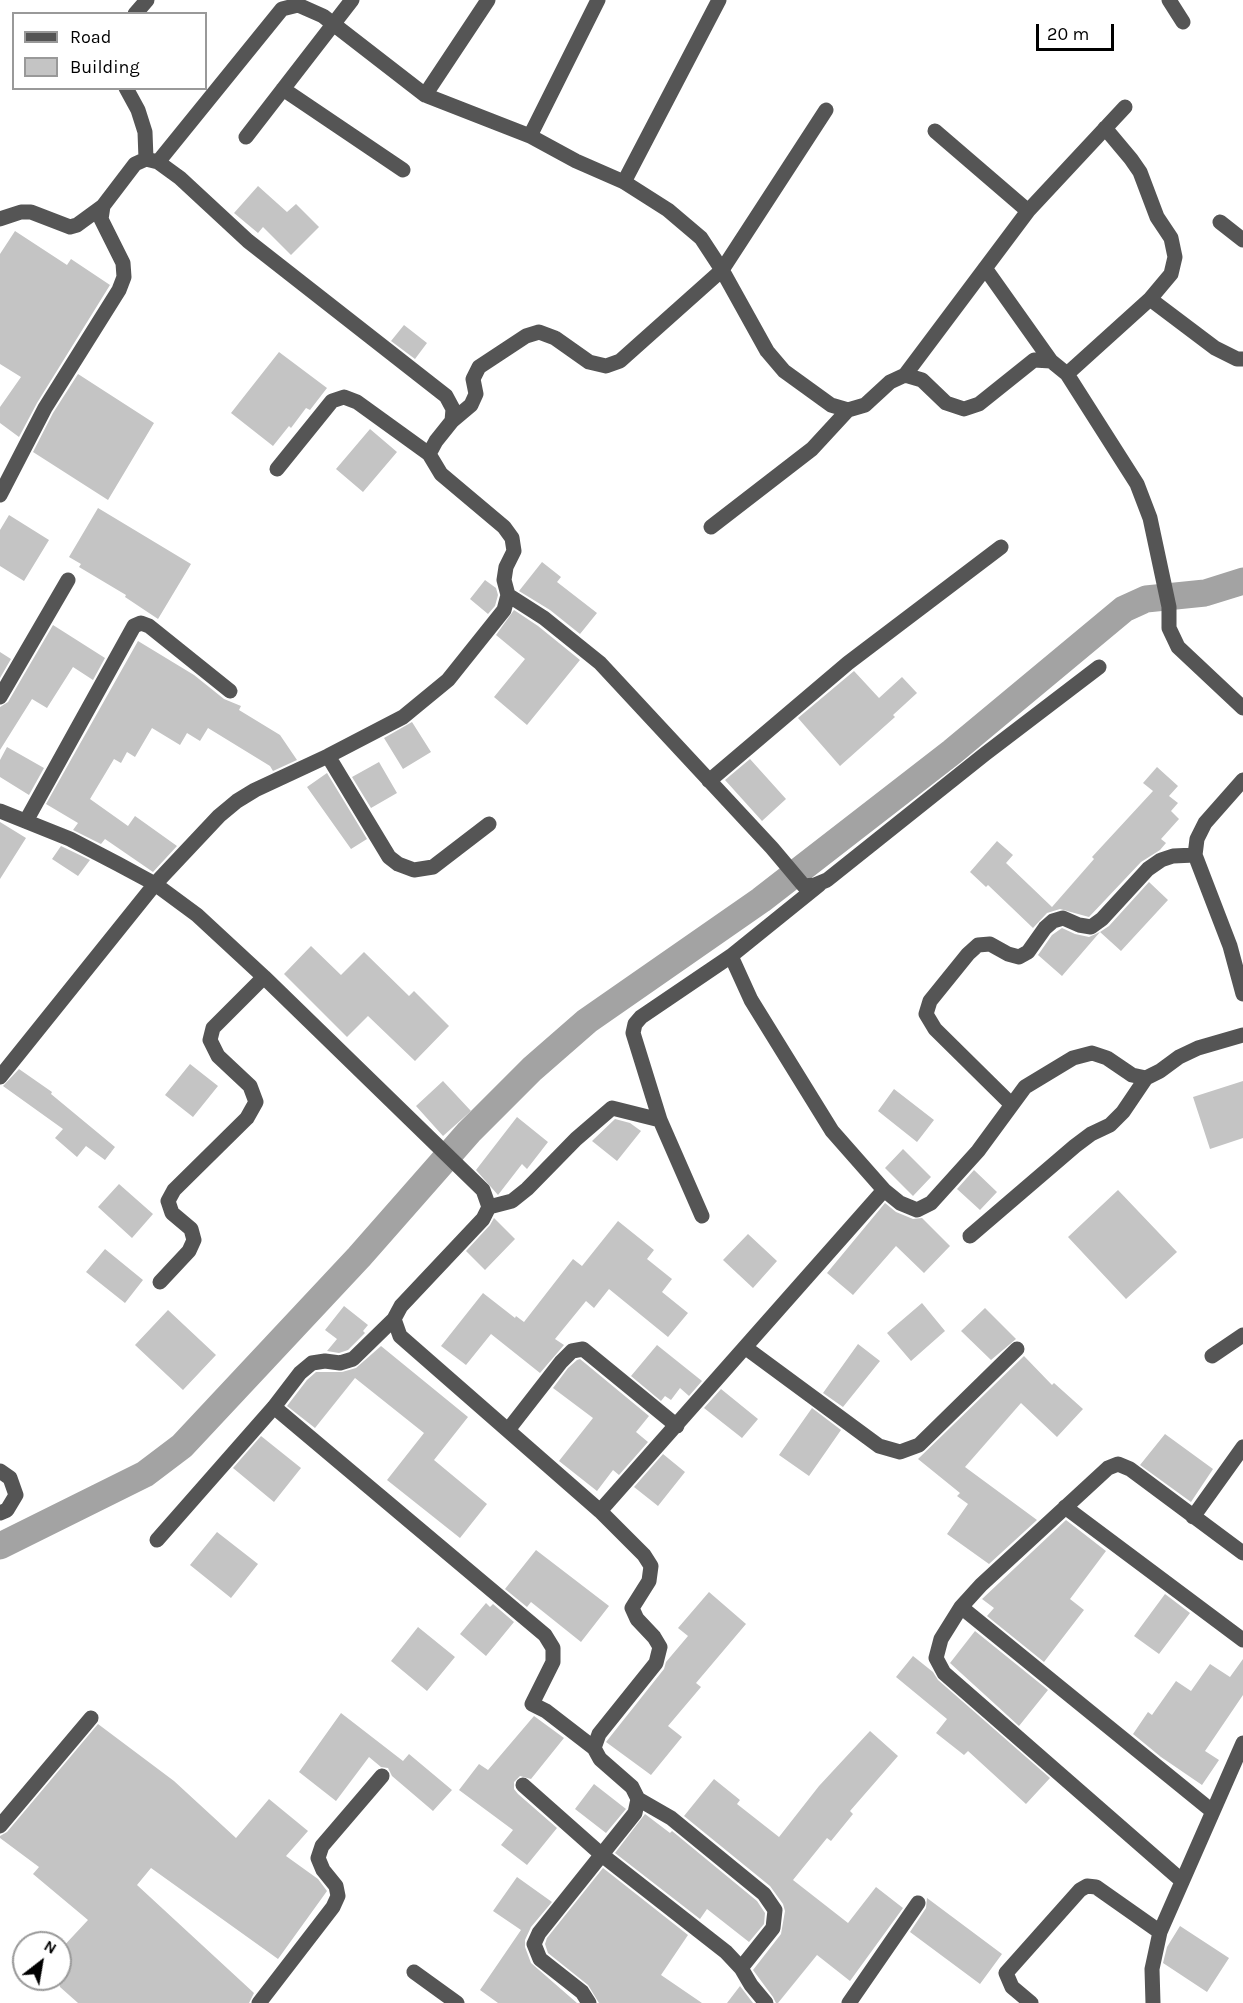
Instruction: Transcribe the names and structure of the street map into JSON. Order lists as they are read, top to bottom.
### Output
{
  "legend": ["Road", "Building"],
  "scale_bar": "20 m",
  "north": "top right"
}
